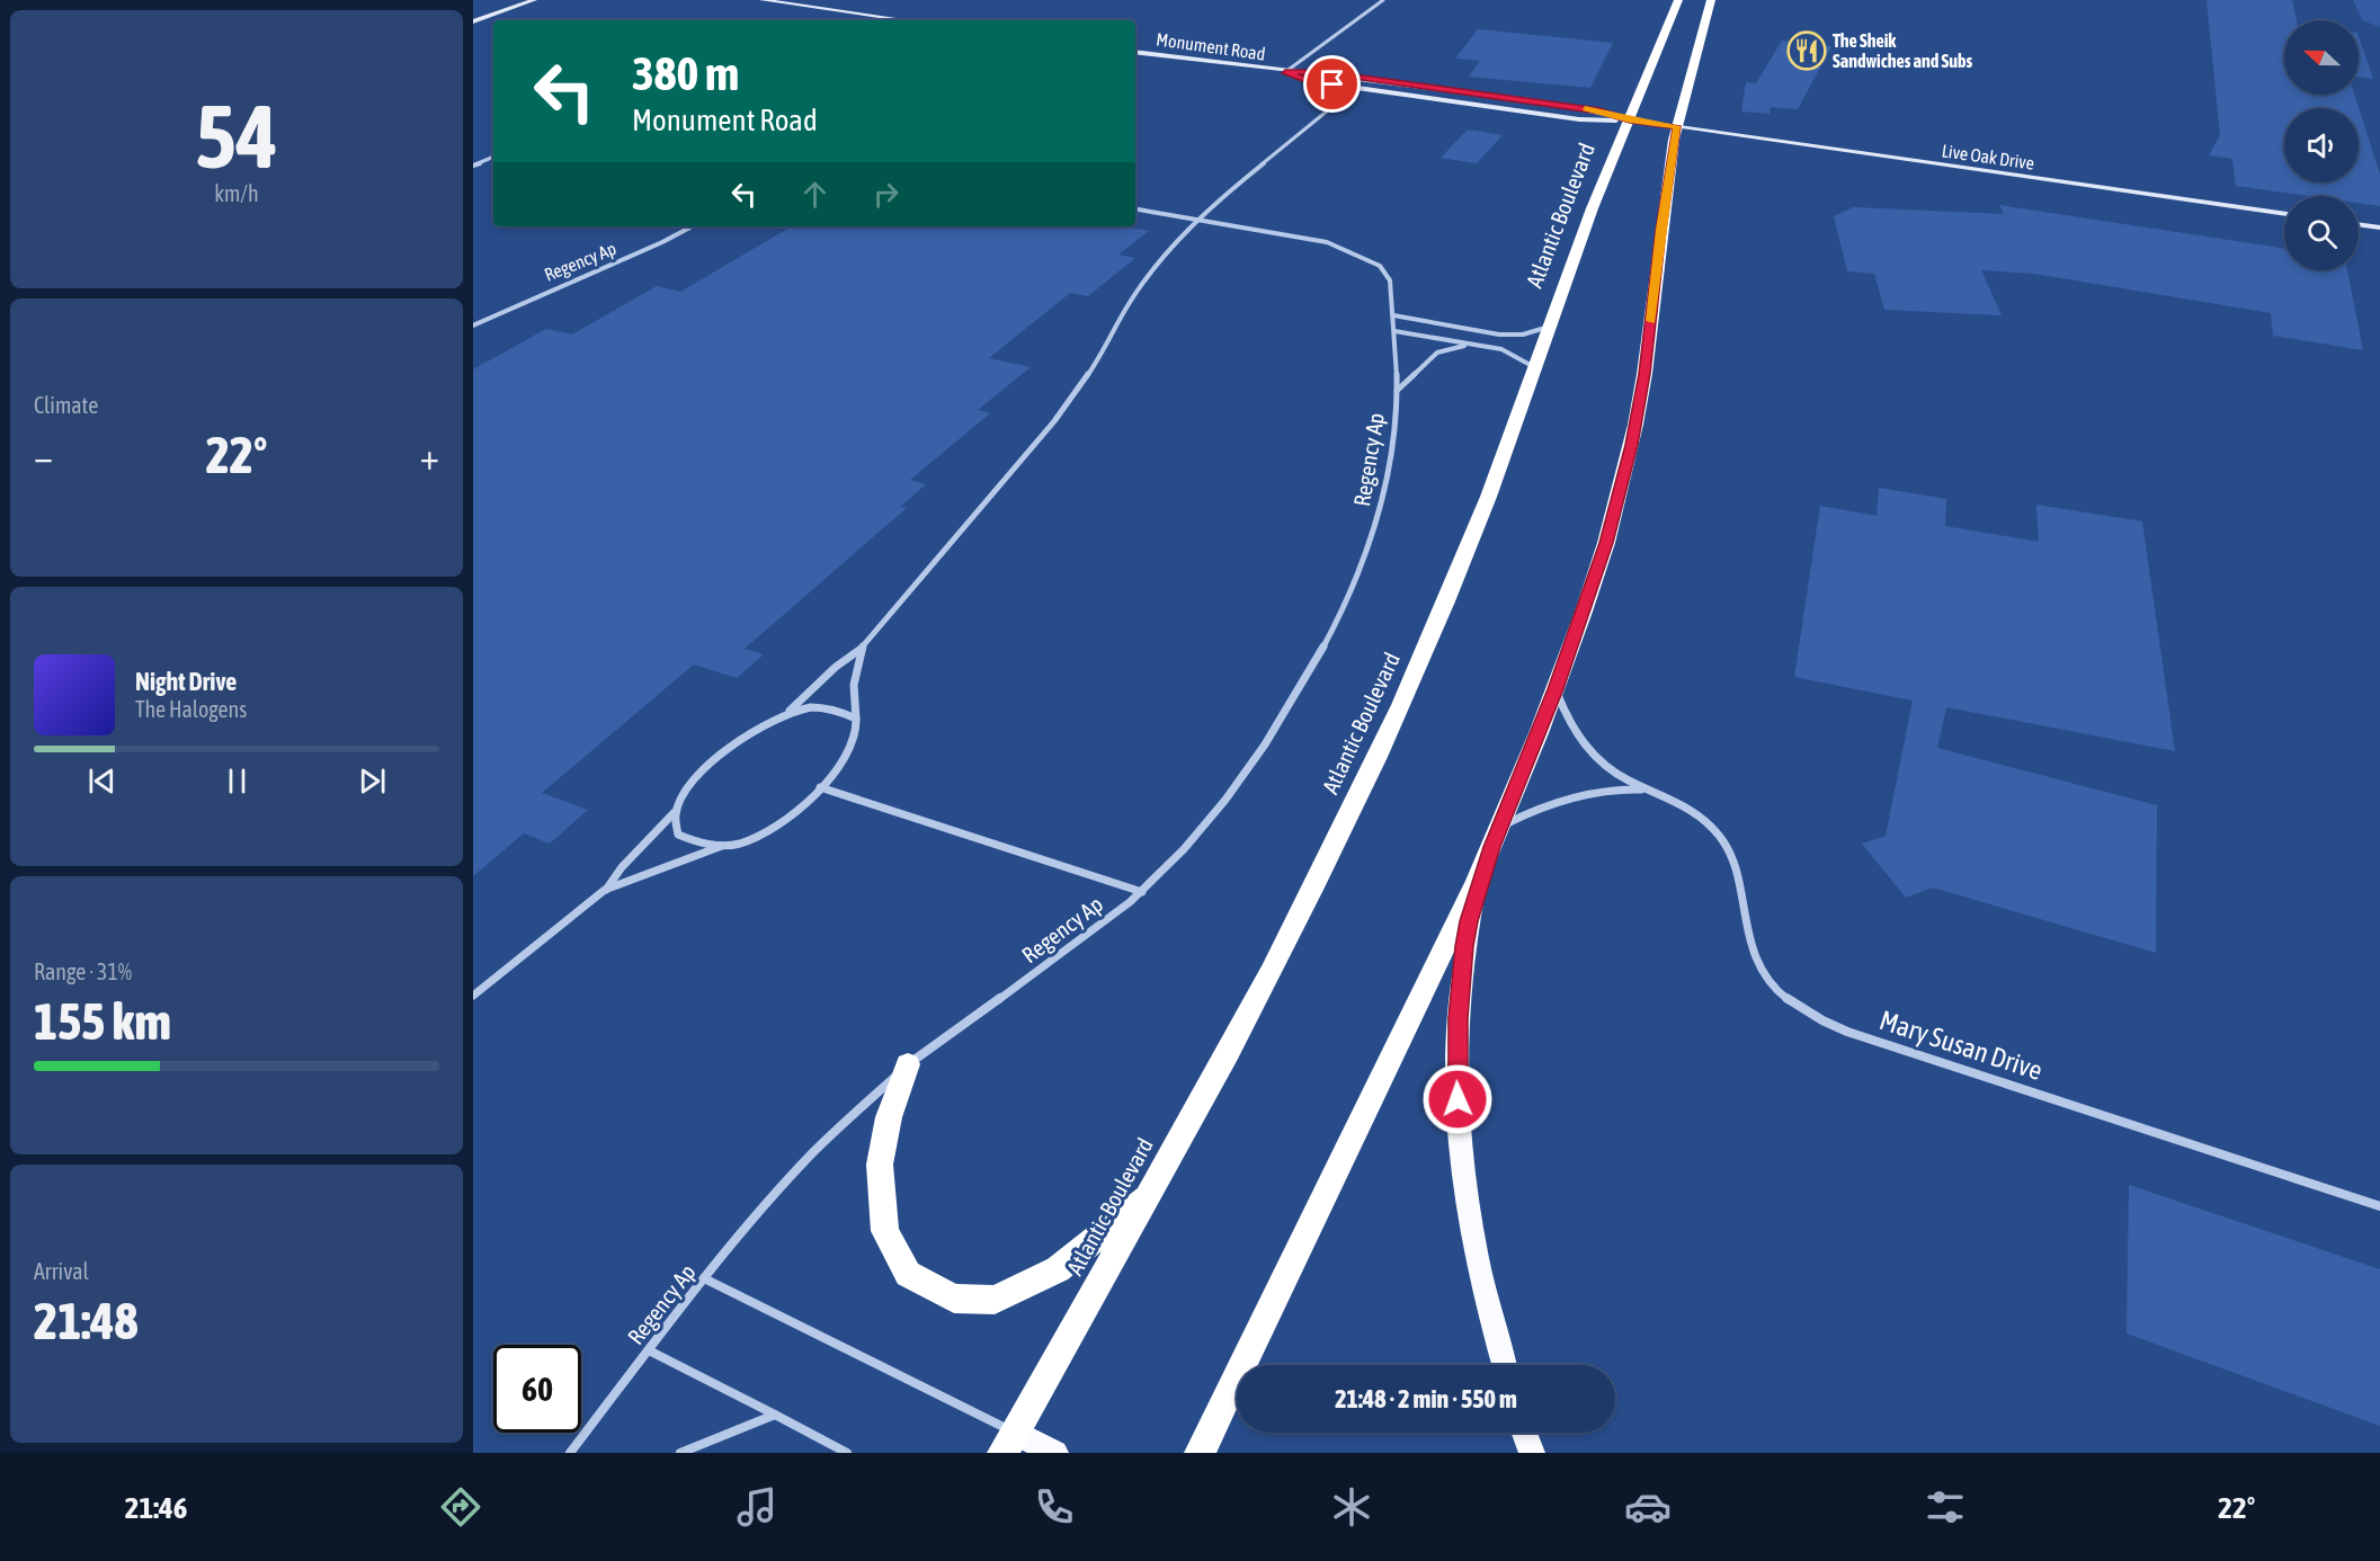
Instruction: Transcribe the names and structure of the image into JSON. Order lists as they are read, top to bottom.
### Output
{
  "streets": {
    "highway": ["Atlantic Boulevard"],
    "main road": ["Monument Road", "Live Oak Drive"],
    "street": ["Regency Ap", "Mary Susan Drive"]
  },
  "crossings": [
    ["Monument Road", "Live Oak Drive"],
    ["Monument Road", "Atlantic Boulevard"]
  ],
  "places": {
    "restaurant": ["The Sheik Sandwiches and Subs"]
  },
  "north": "left",
  "page": {
    "tile": [
      ["54", "km/h"],
      "Climate",
      ["Range · 31%", "155 km"],
      ["Arrival", "21:48"]
    ],
    "turn": ["380 m", "Monument Road"],
    "heat": ["−", "22°", "+"],
    "song": ["Night Drive", "The Halogens"],
    "limit": "60",
    "trip": "21:48 · 2 min · 550 m",
    "tabs": ["21:46", "22°"]
  }
}
